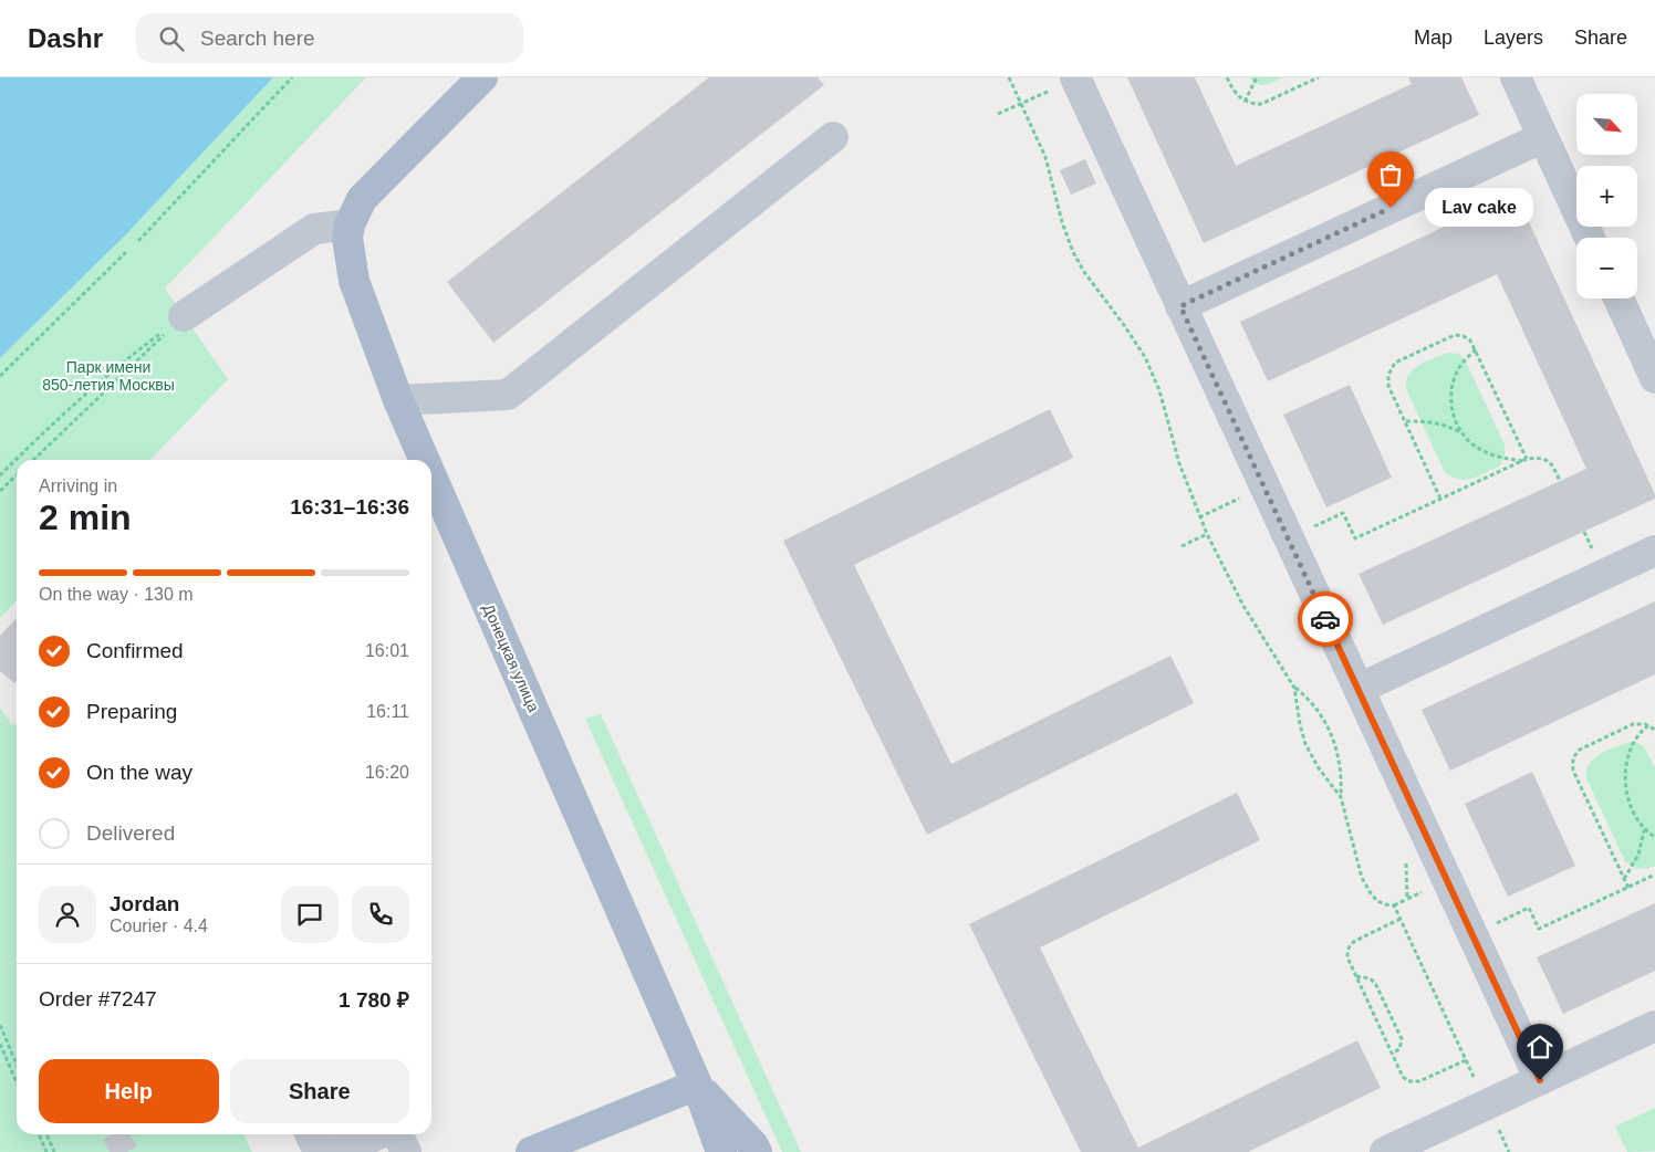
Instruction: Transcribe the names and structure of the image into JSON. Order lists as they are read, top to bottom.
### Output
{
  "streets": {
    "main road": ["Донецкая улица"]
  },
  "parks": ["Парк имени 850-летия Москвы"],
  "places": ["Lav cake"],
  "north": "bottom right",
  "page": {
    "header": "Dashr",
    "search": "Search here",
    "nav": ["Map", "Layers", "Share"],
    "map_buttons": ["+", "−"],
    "bubble": "Lav cake",
    "heading": ["2 min", "Arriving in", "16:31–16:36"],
    "panel": [
      "Jordan",
      "Courier · 4.4",
      "Order #7247",
      "1 780 ₽"
    ],
    "bar": "On the way · 130 m",
    "list": [
      ["Confirmed", "16:01"],
      ["Preparing", "16:11"],
      ["On the way", "16:20"],
      "Delivered"
    ],
    "buttons": ["Help", "Share"]
  }
}
